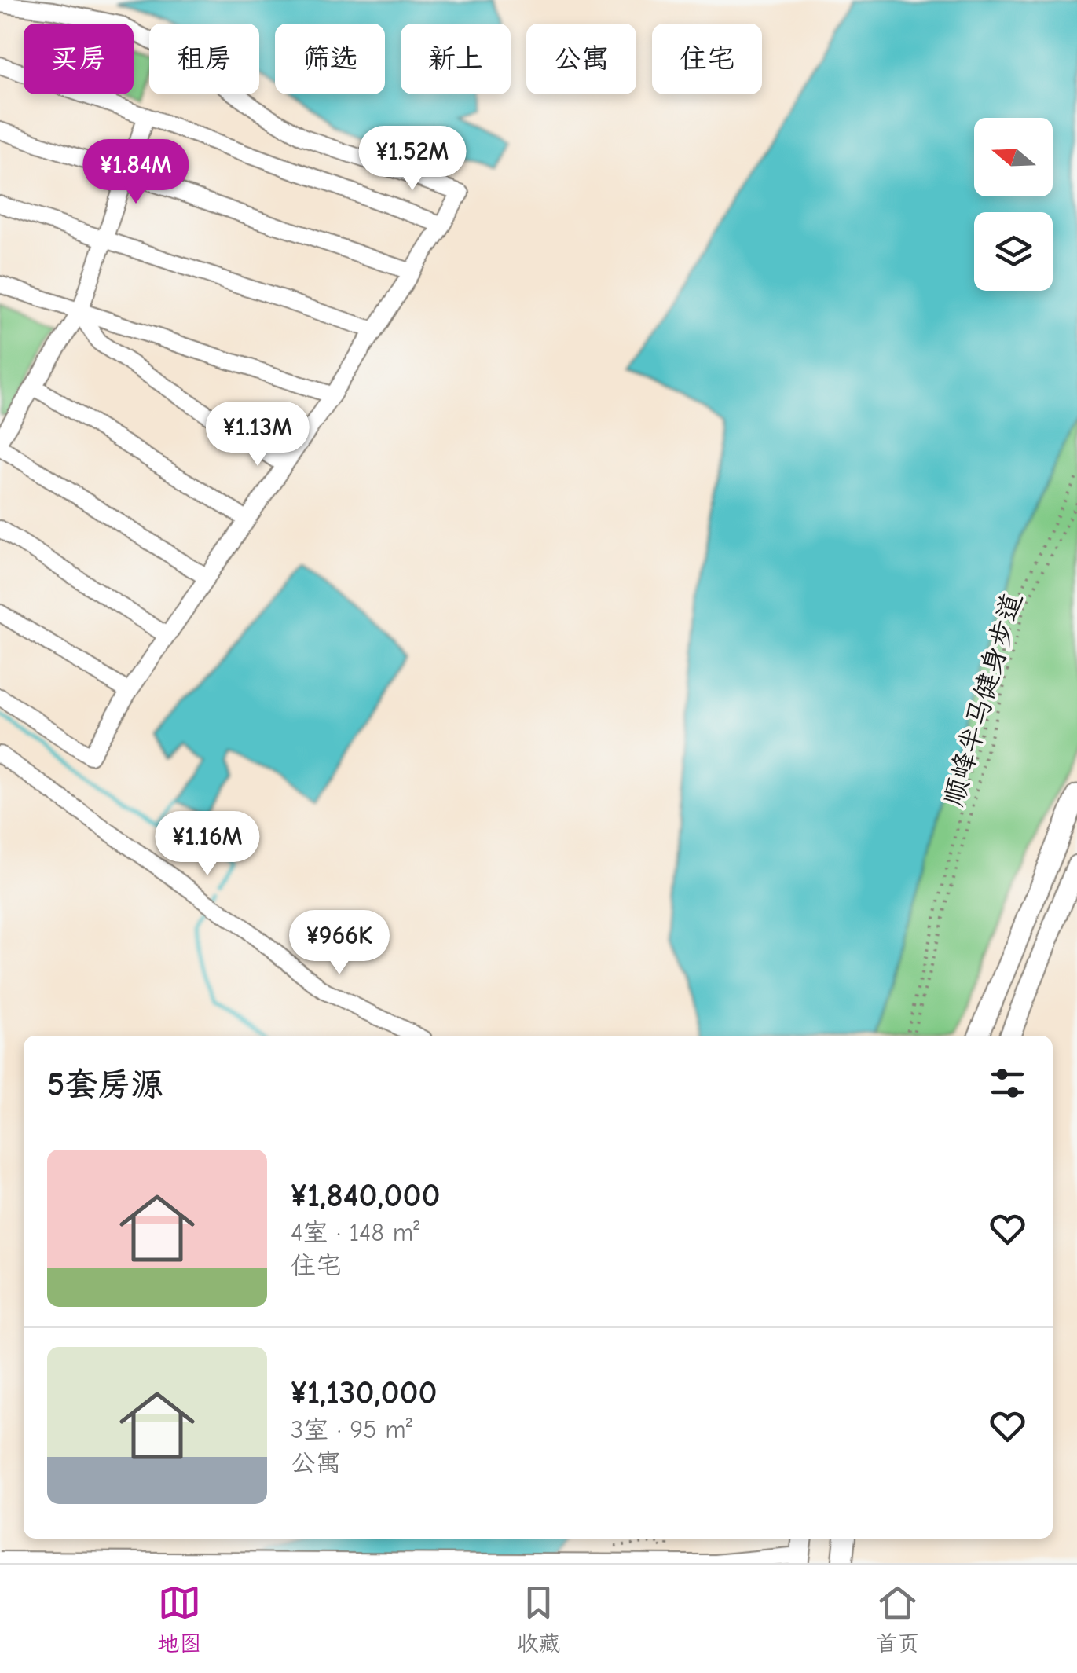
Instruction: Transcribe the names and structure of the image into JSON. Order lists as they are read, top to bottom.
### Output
{
  "streets": {
    "path": ["顺峰半马健身步道"]
  },
  "north": "left",
  "page": {
    "chip": [
      "买房",
      "租房",
      "筛选",
      "新上",
      "公寓",
      "住宅"
    ],
    "price": [
      "¥1.52M",
      "¥1.84M",
      "¥1.13M",
      "¥1.16M",
      "¥966K"
    ],
    "heading": "5套房源",
    "list": [
      {
        "name": "¥1,840,000",
        "note": "4室 · 148 m² · 住宅"
      },
      {
        "name": "¥1,130,000",
        "note": "3室 · 95 m² · 公寓"
      }
    ],
    "tabs": ["地图", "收藏", "首页"]
  }
}
